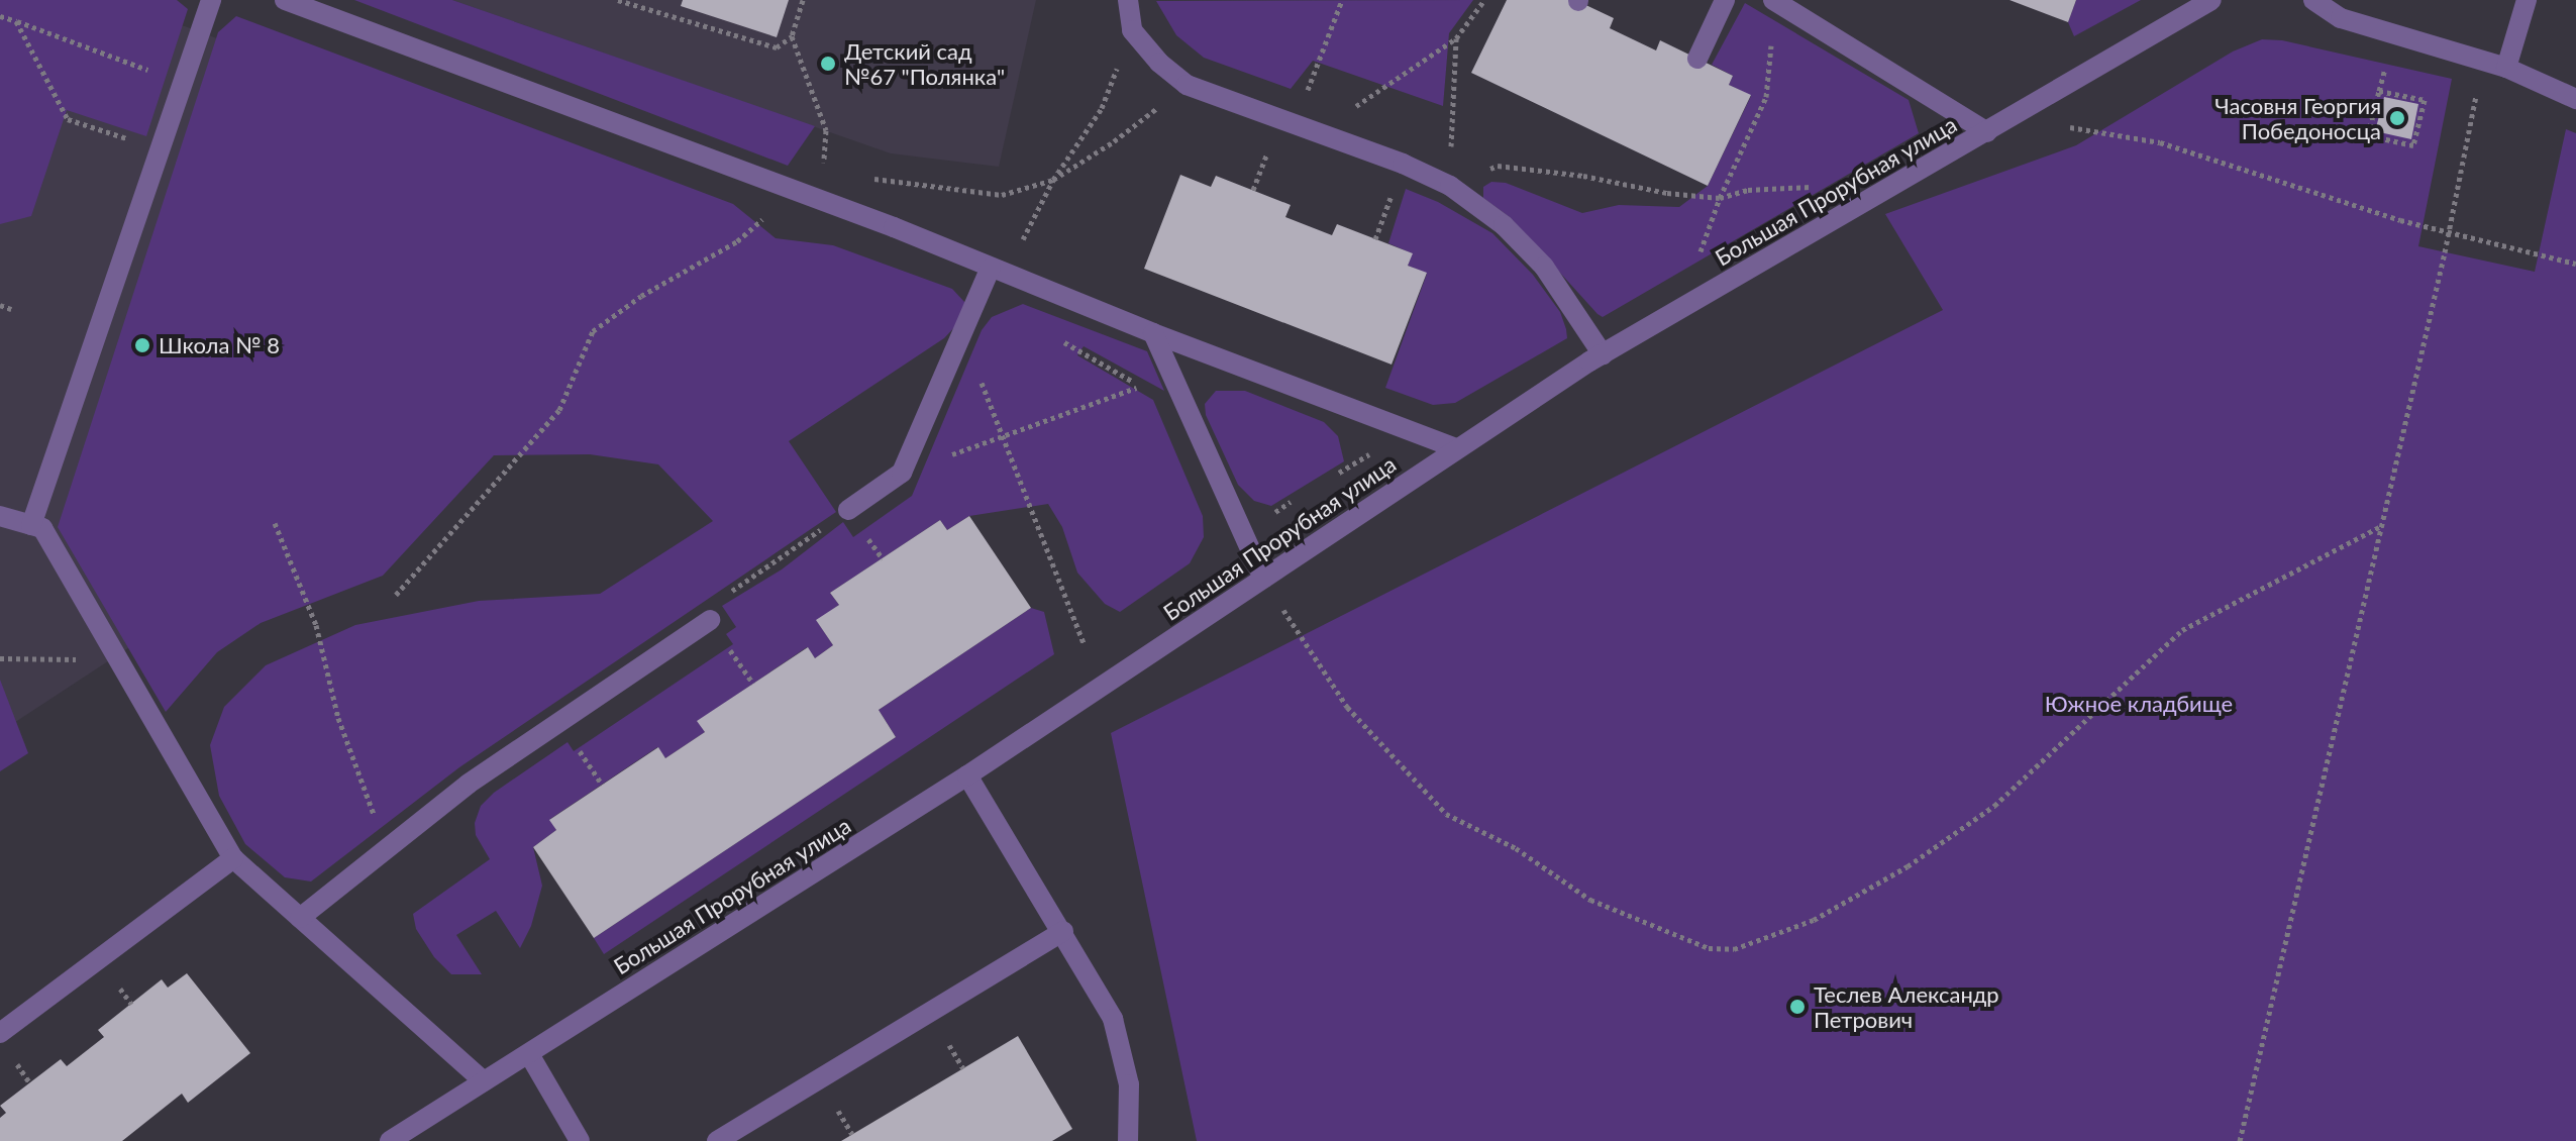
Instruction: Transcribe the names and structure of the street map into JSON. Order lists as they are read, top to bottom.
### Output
{
  "streets": {
    "street": ["Большая Прорубная улица"]
  },
  "parks": ["Южное кладбище"],
  "places": [
    "Детский сад №67 \"Полянка\"",
    "Часовня Георгия Победоносца",
    "Школа № 8",
    "Теслев Александр Петрович"
  ]
}
